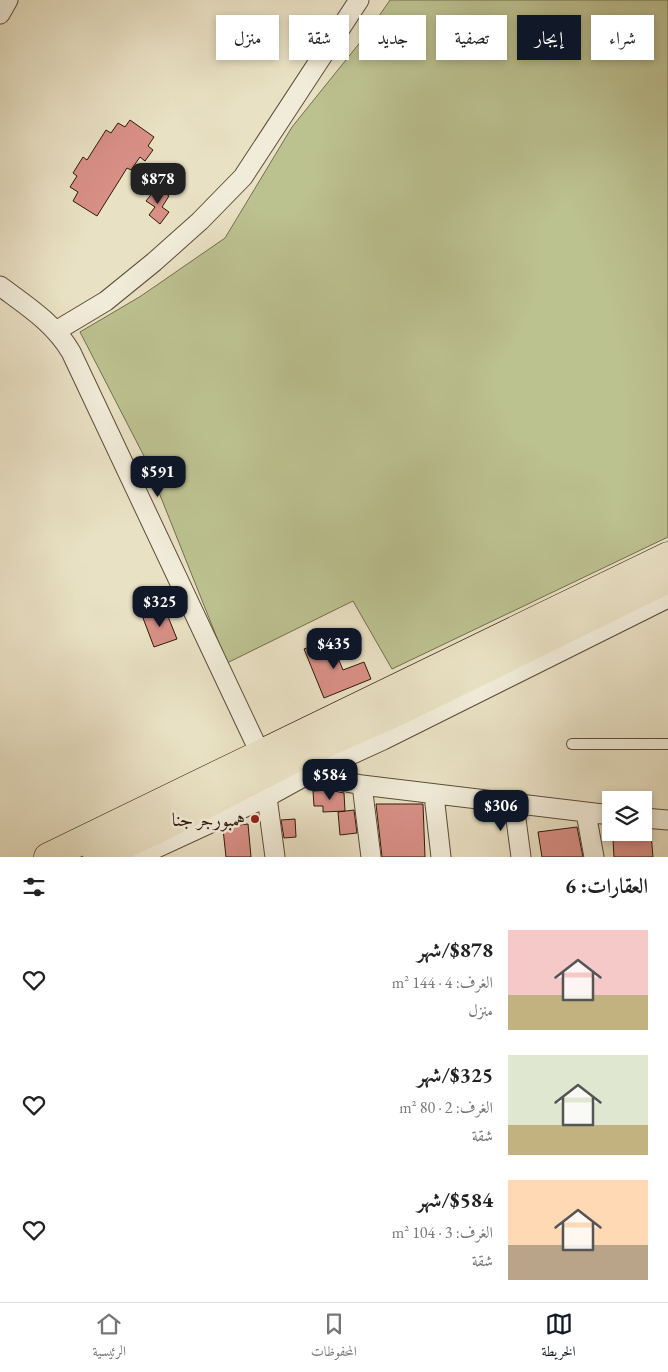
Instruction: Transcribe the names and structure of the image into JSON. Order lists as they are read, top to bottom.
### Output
{
  "places": ["همبورجر جنا"],
  "page": {
    "chip": [
      "شراء",
      "إيجار",
      "تصفية",
      "جديد",
      "شقة",
      "منزل"
    ],
    "price": [
      "$878",
      "$591",
      "$325",
      "$435",
      "$584",
      "$306"
    ],
    "heading": "العقارات: 6",
    "list": [
      {
        "name": "$878/شهر",
        "note": "الغرف: 4 · 144 m² · منزل"
      },
      {
        "name": "$325/شهر",
        "note": "الغرف: 2 · 80 m² · شقة"
      },
      {
        "name": "$584/شهر",
        "note": "الغرف: 3 · 104 m² · شقة"
      }
    ],
    "tabs": ["الخريطة", "المحفوظات", "الرئيسية"]
  }
}
